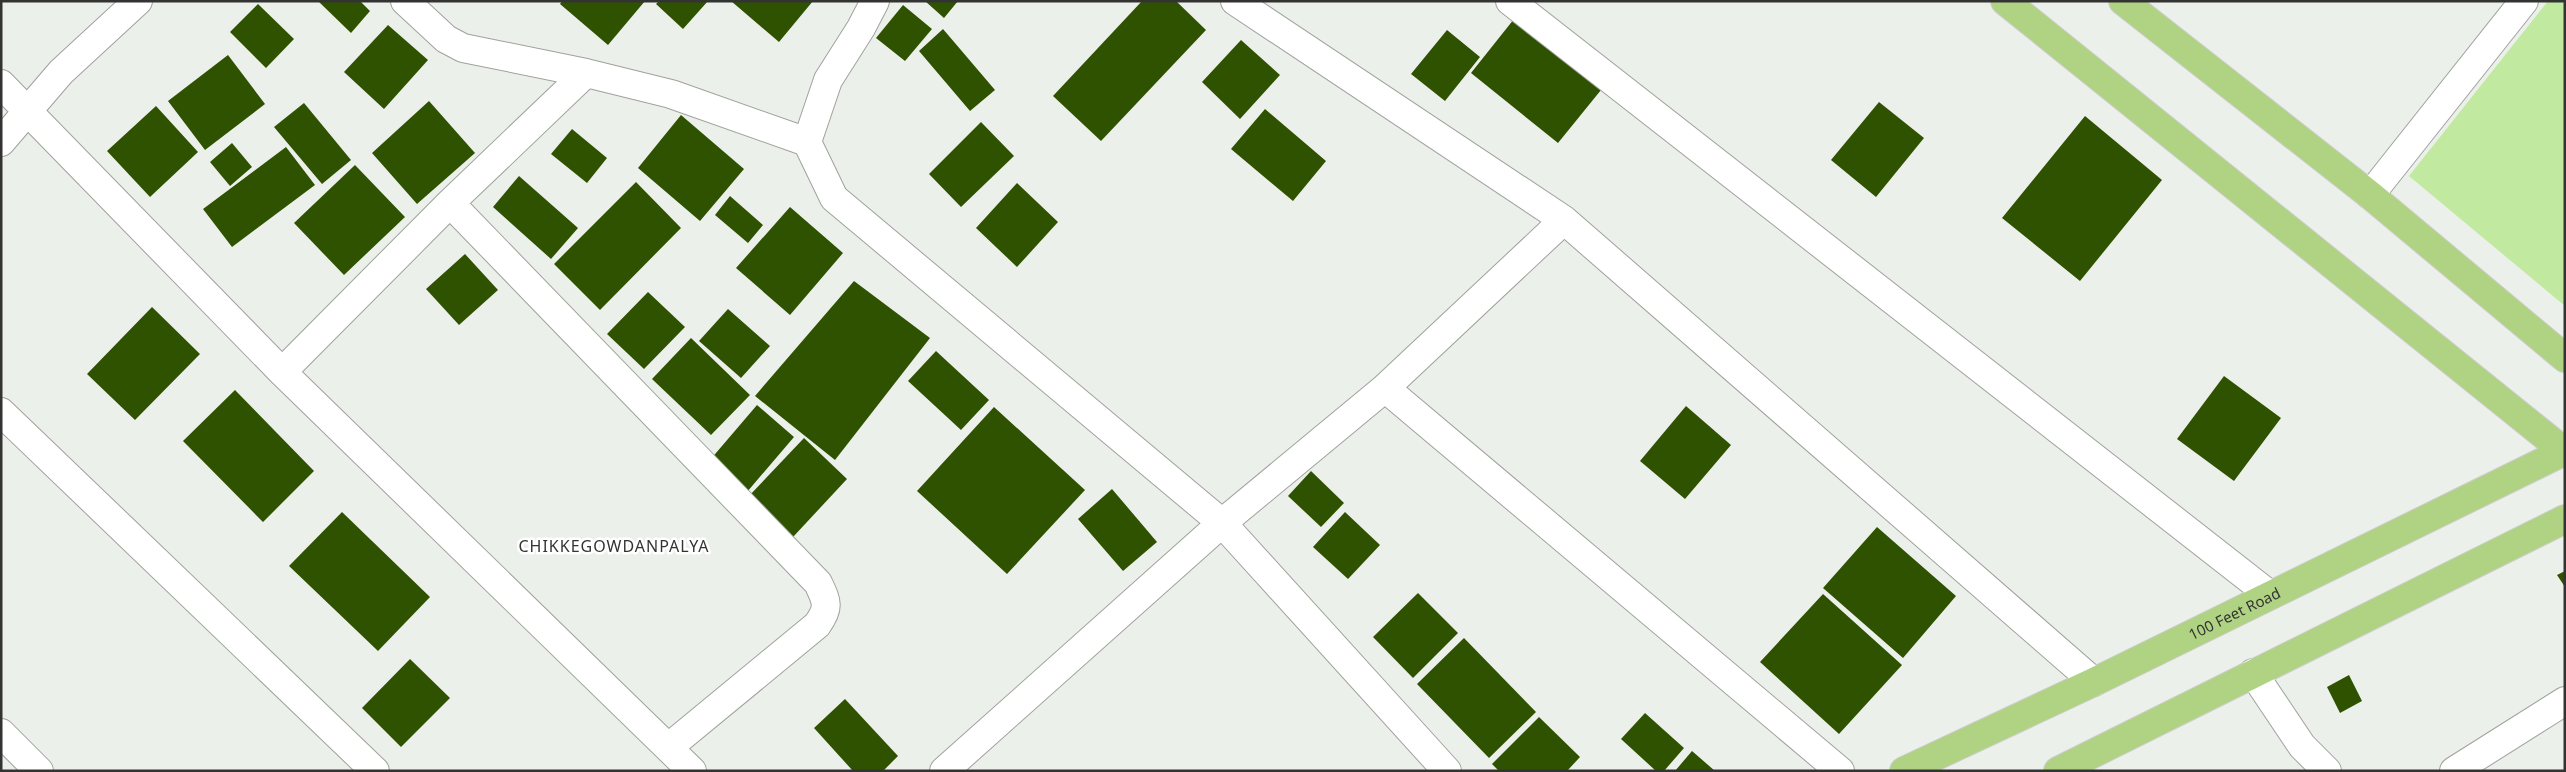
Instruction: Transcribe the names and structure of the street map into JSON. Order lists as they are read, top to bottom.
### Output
{
  "streets": {
    "main road": ["100 Feet Road"]
  },
  "districts": ["CHIKKEGOWDANPALYA"]
}
